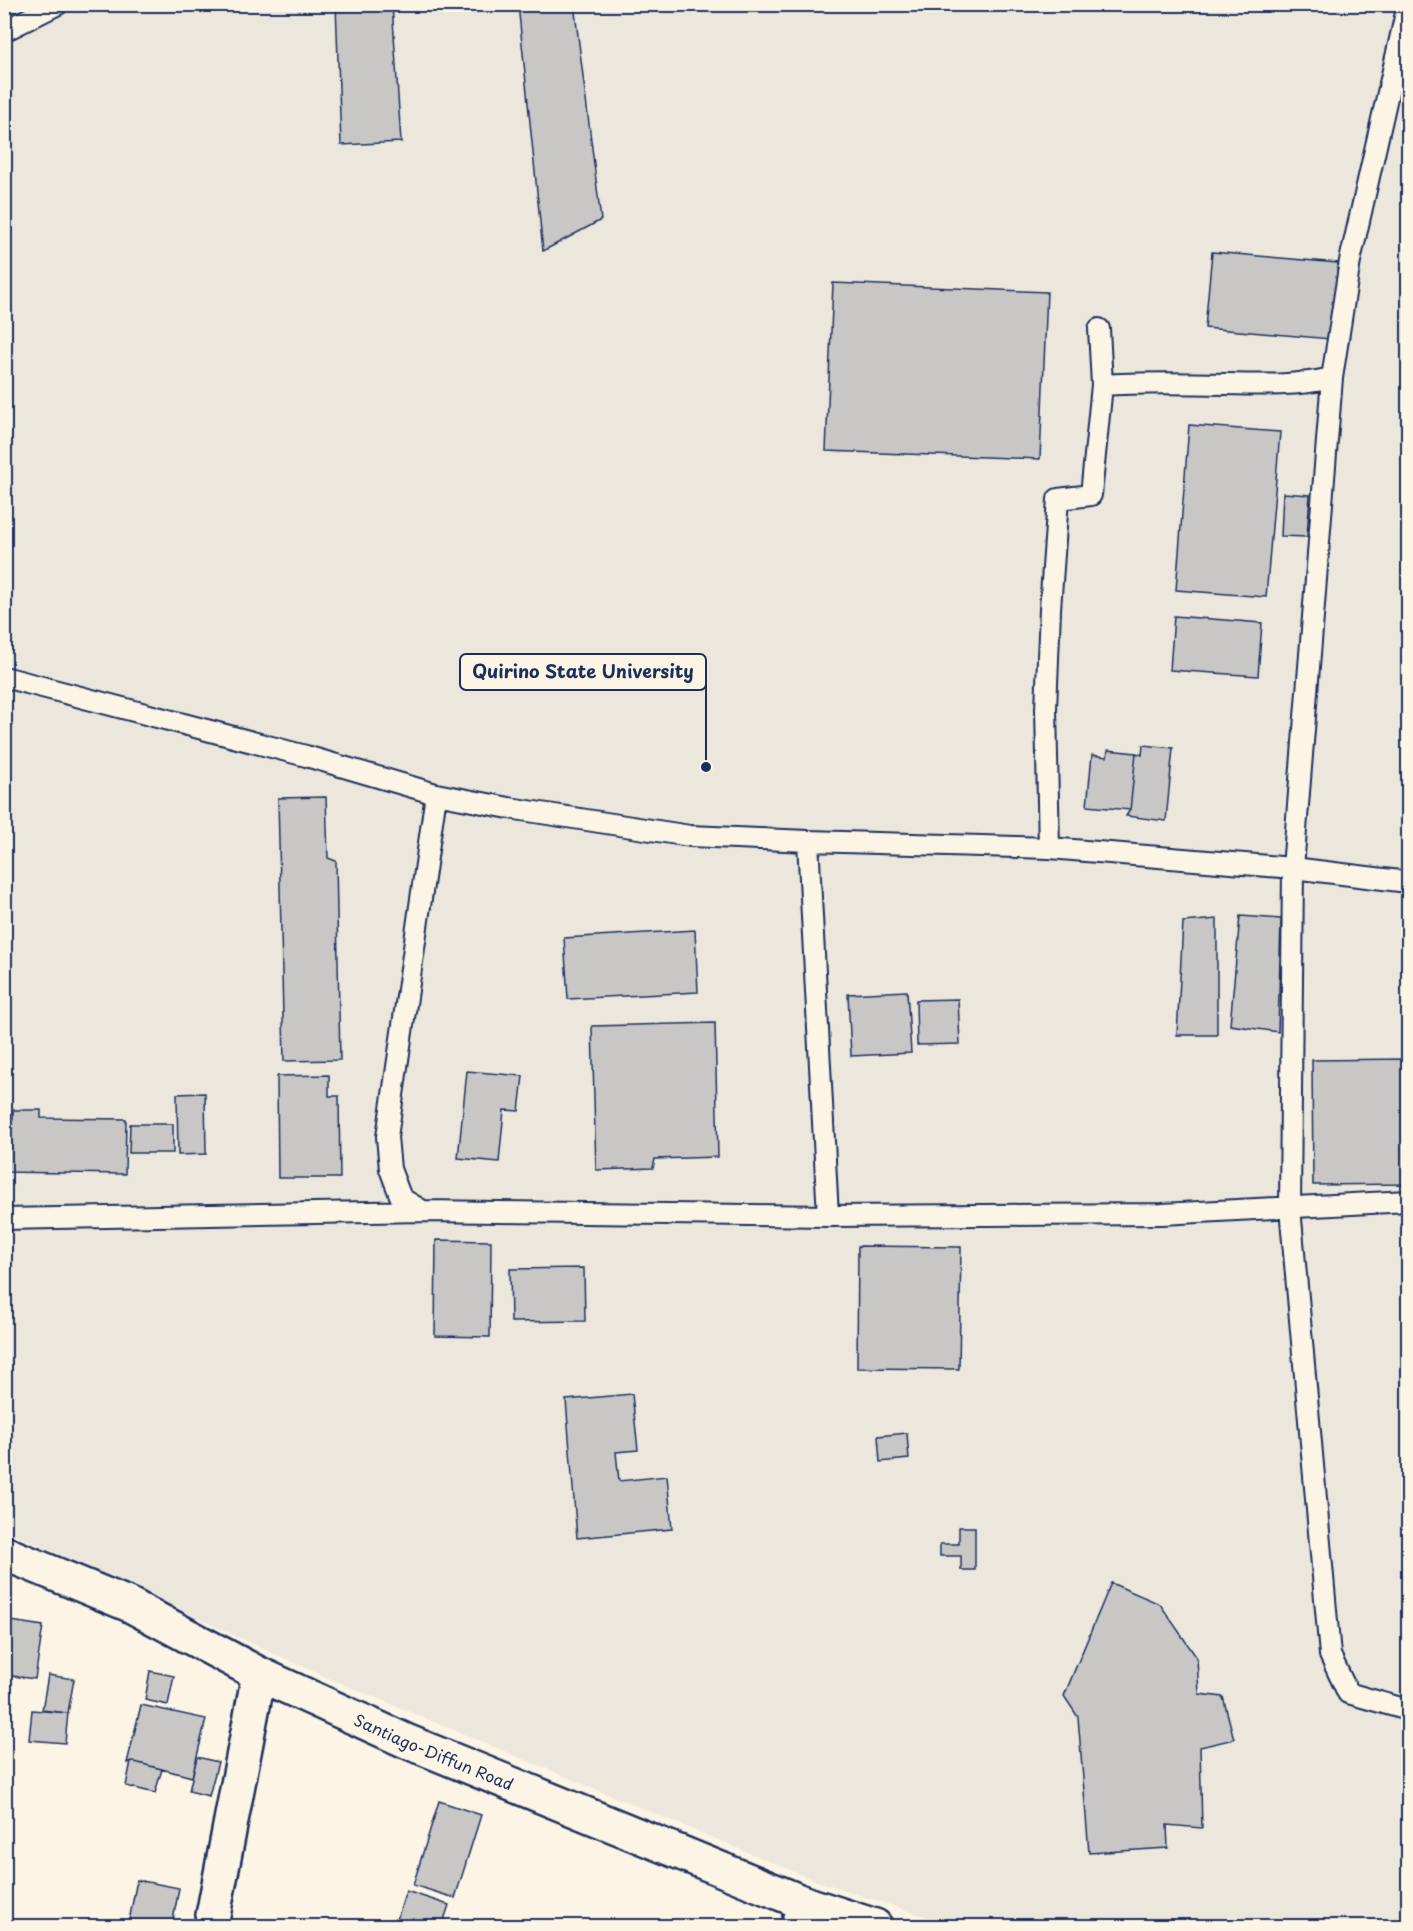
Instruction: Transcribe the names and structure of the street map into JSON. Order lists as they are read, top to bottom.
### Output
{
  "streets": {
    "main road": ["Santiago-Diffun Road"]
  },
  "places": ["Quirino State University"]
}
